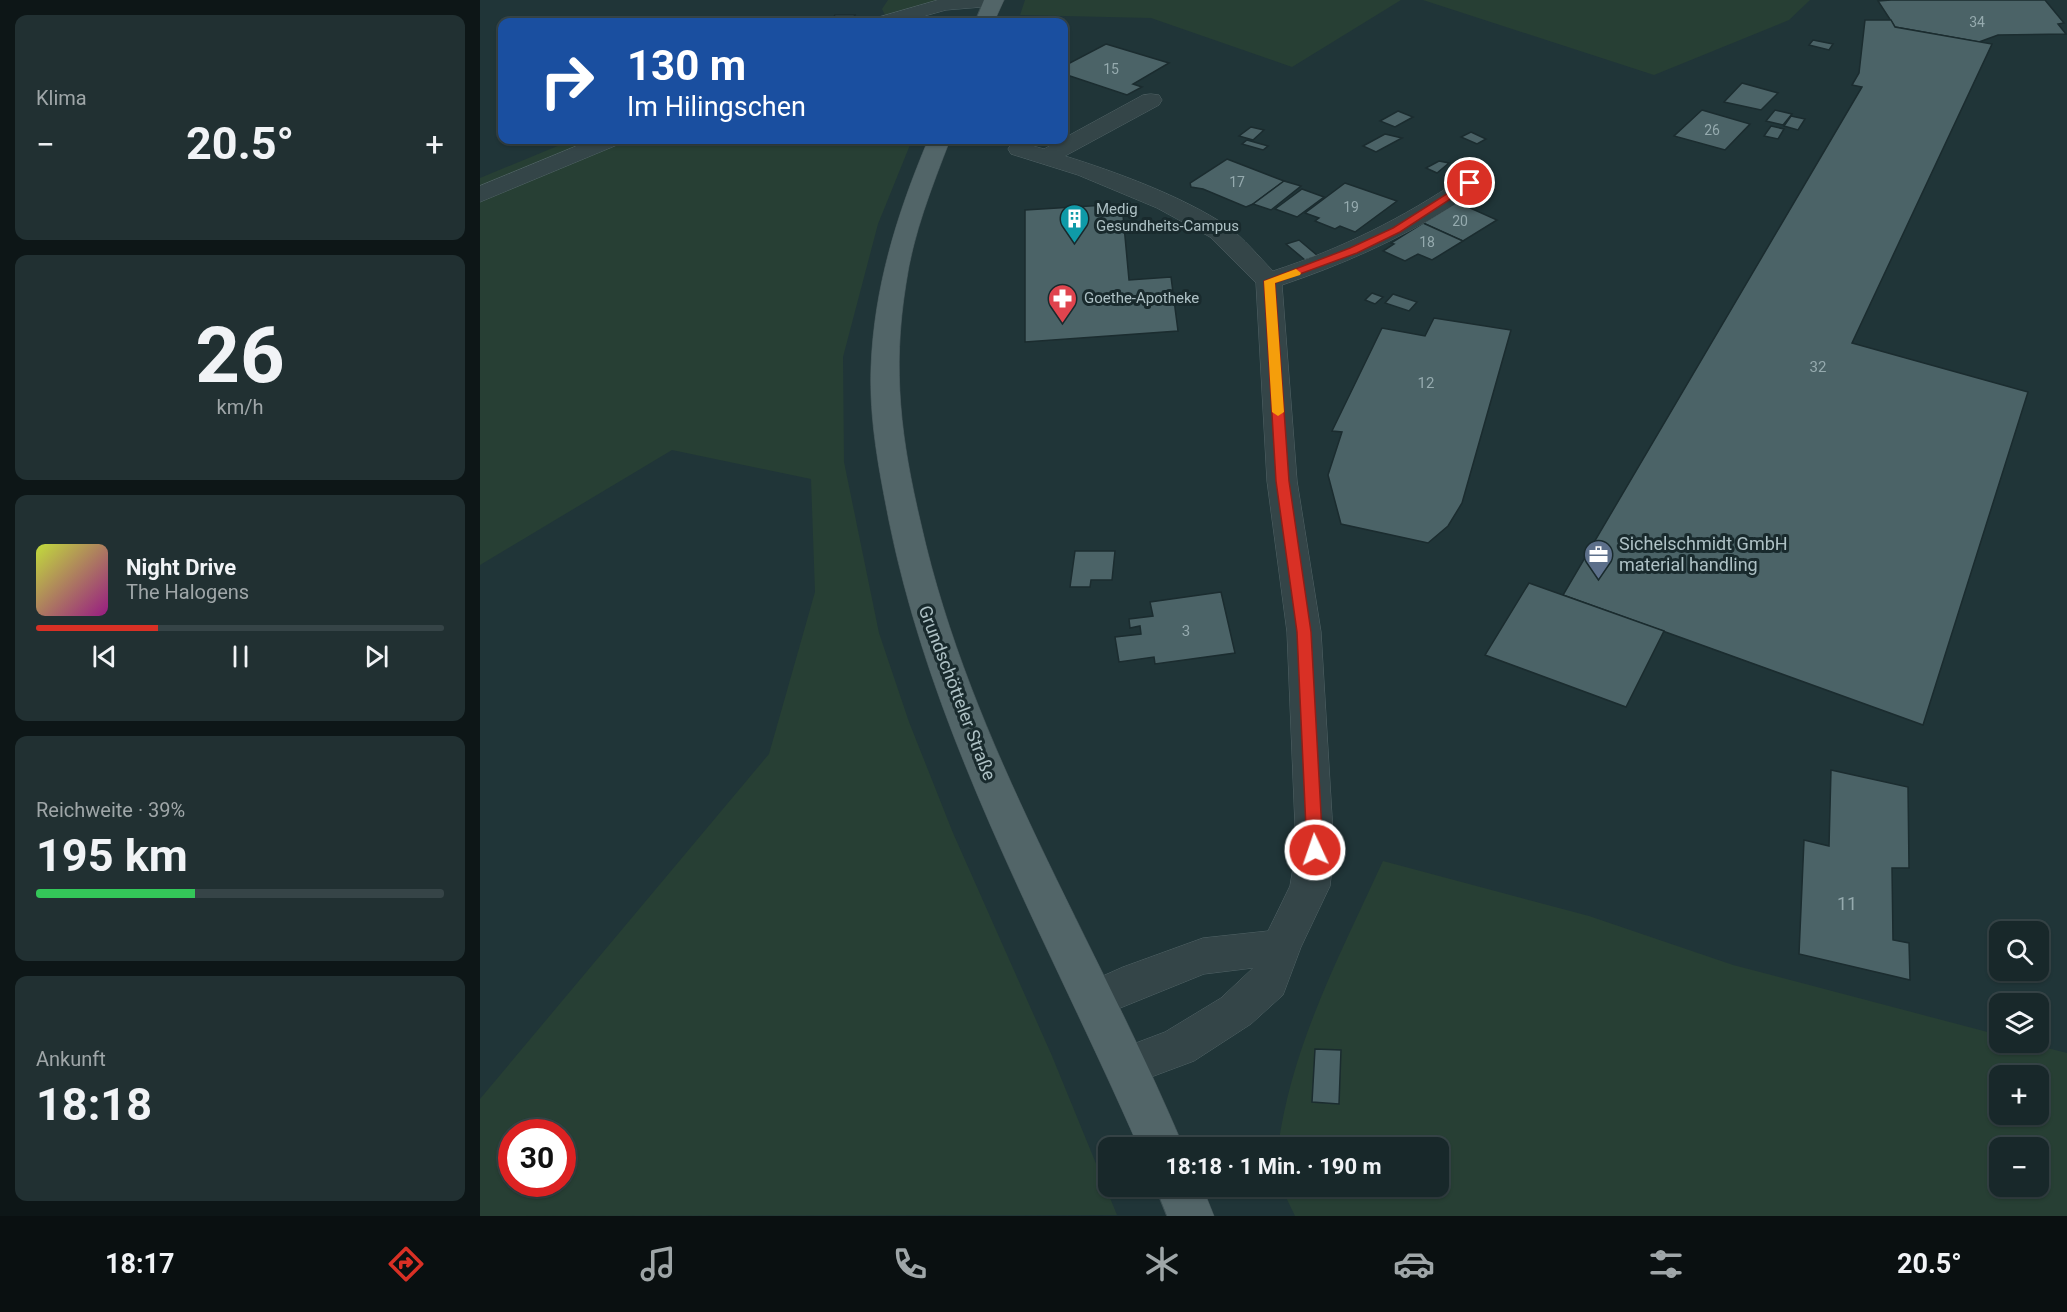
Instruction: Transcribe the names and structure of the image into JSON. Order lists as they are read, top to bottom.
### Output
{
  "streets": {
    "main road": ["Grundschötteler Straße"]
  },
  "places": {
    "building": ["Medig Gesundheits-Campus"],
    "pharmacy": ["Goethe-Apotheke"],
    "office": ["Sichelschmidt GmbH material handling"]
  },
  "house_numbers": [
    "34",
    "15",
    "26",
    "17",
    "19",
    "20",
    "18",
    "32",
    "12",
    "3",
    "11"
  ],
  "page": {
    "tile": [
      "Klima",
      ["26", "km/h"],
      ["Reichweite · 39%", "195 km"],
      ["Ankunft", "18:18"]
    ],
    "turn": ["130 m", "Im Hilingschen"],
    "heat": ["−", "20.5°", "+"],
    "song": ["Night Drive", "The Halogens"],
    "map_buttons": ["+", "−"],
    "limit": "30",
    "trip": "18:18 · 1 Min. · 190 m",
    "tabs": ["18:17", "20.5°"]
  }
}
